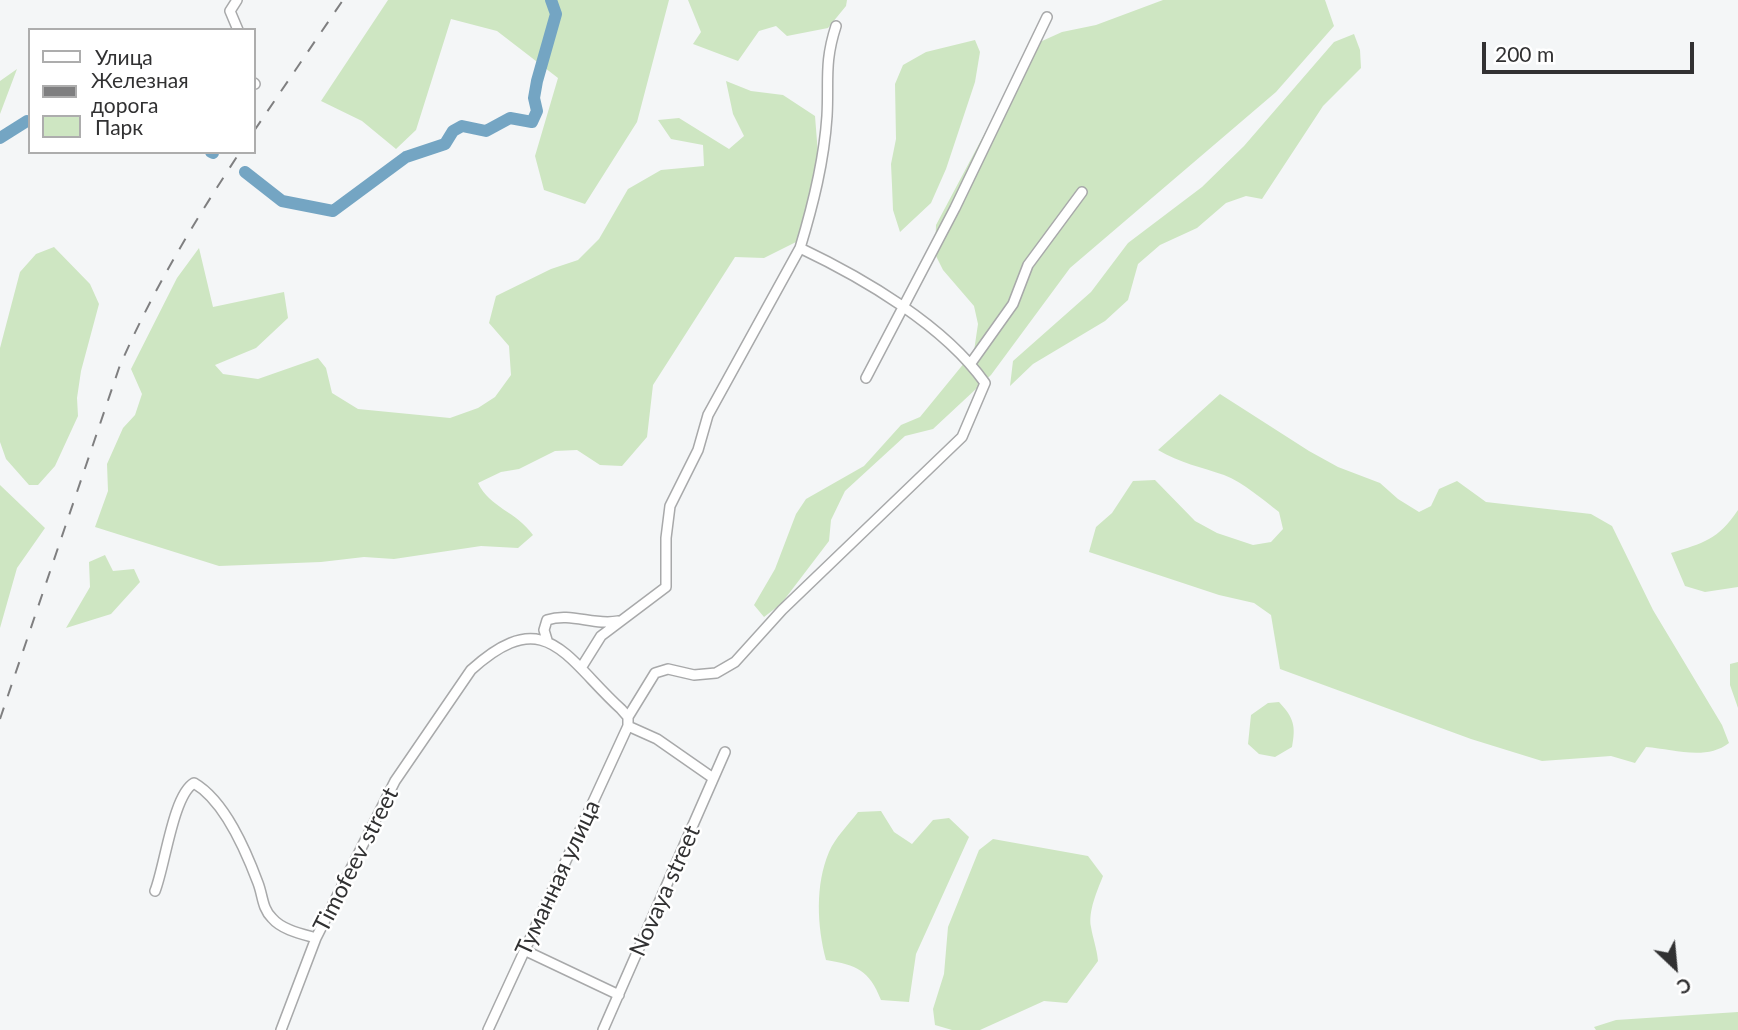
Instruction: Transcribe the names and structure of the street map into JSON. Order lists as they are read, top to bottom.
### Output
{
  "streets": {
    "street": ["Timofeev street", "Туманная улица", "Novaya street"]
  },
  "legend": ["Улица", "Железная дорога", "Парк"],
  "scale_bar": "200 m",
  "north": "bottom right"
}
